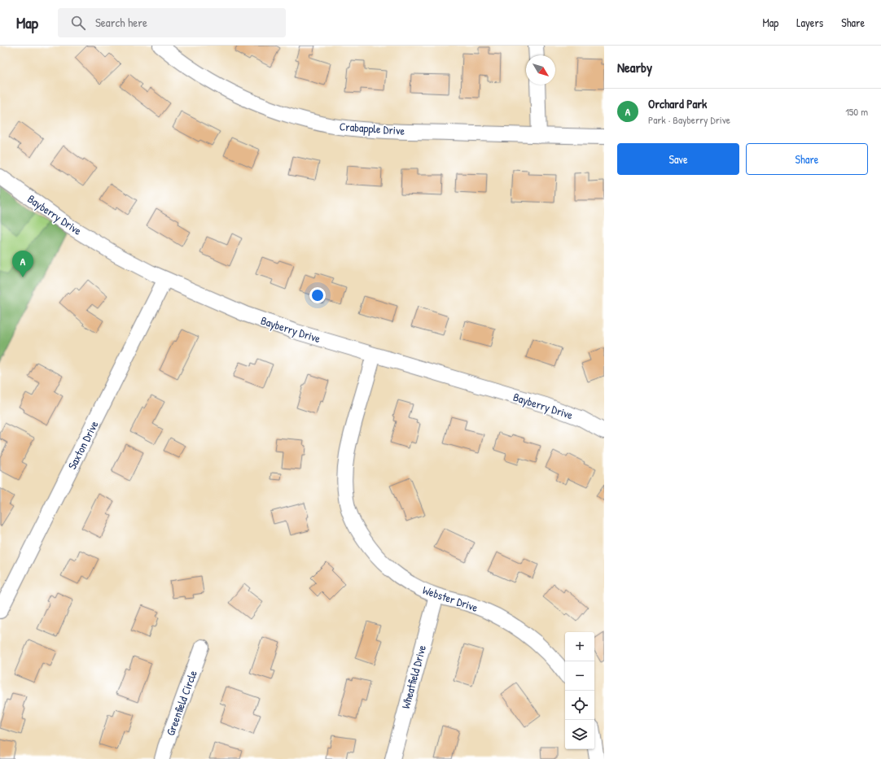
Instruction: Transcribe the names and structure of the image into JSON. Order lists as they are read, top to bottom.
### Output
{
  "streets": {
    "street": [
      "Crabapple Drive",
      "Bayberry Drive",
      "Saxton Drive",
      "Webster Drive",
      "Wheatfield Drive",
      "Greenfield Circle"
    ]
  },
  "crossings": [
    ["Bayberry Drive", "Saxton Drive"],
    ["Bayberry Drive", "Webster Drive"],
    ["Webster Drive", "Wheatfield Drive"]
  ],
  "north": "bottom right",
  "page": {
    "header": "Map",
    "search": "Search here",
    "nav": ["Map", "Layers", "Share"],
    "heading": "Nearby",
    "list": [
      {
        "mark": "A",
        "name": "Orchard Park",
        "note": "Park · Bayberry Drive",
        "value": "150 m"
      }
    ],
    "buttons": ["Save", "Share"],
    "pins": "A",
    "map_buttons": ["+", "−"]
  }
}
